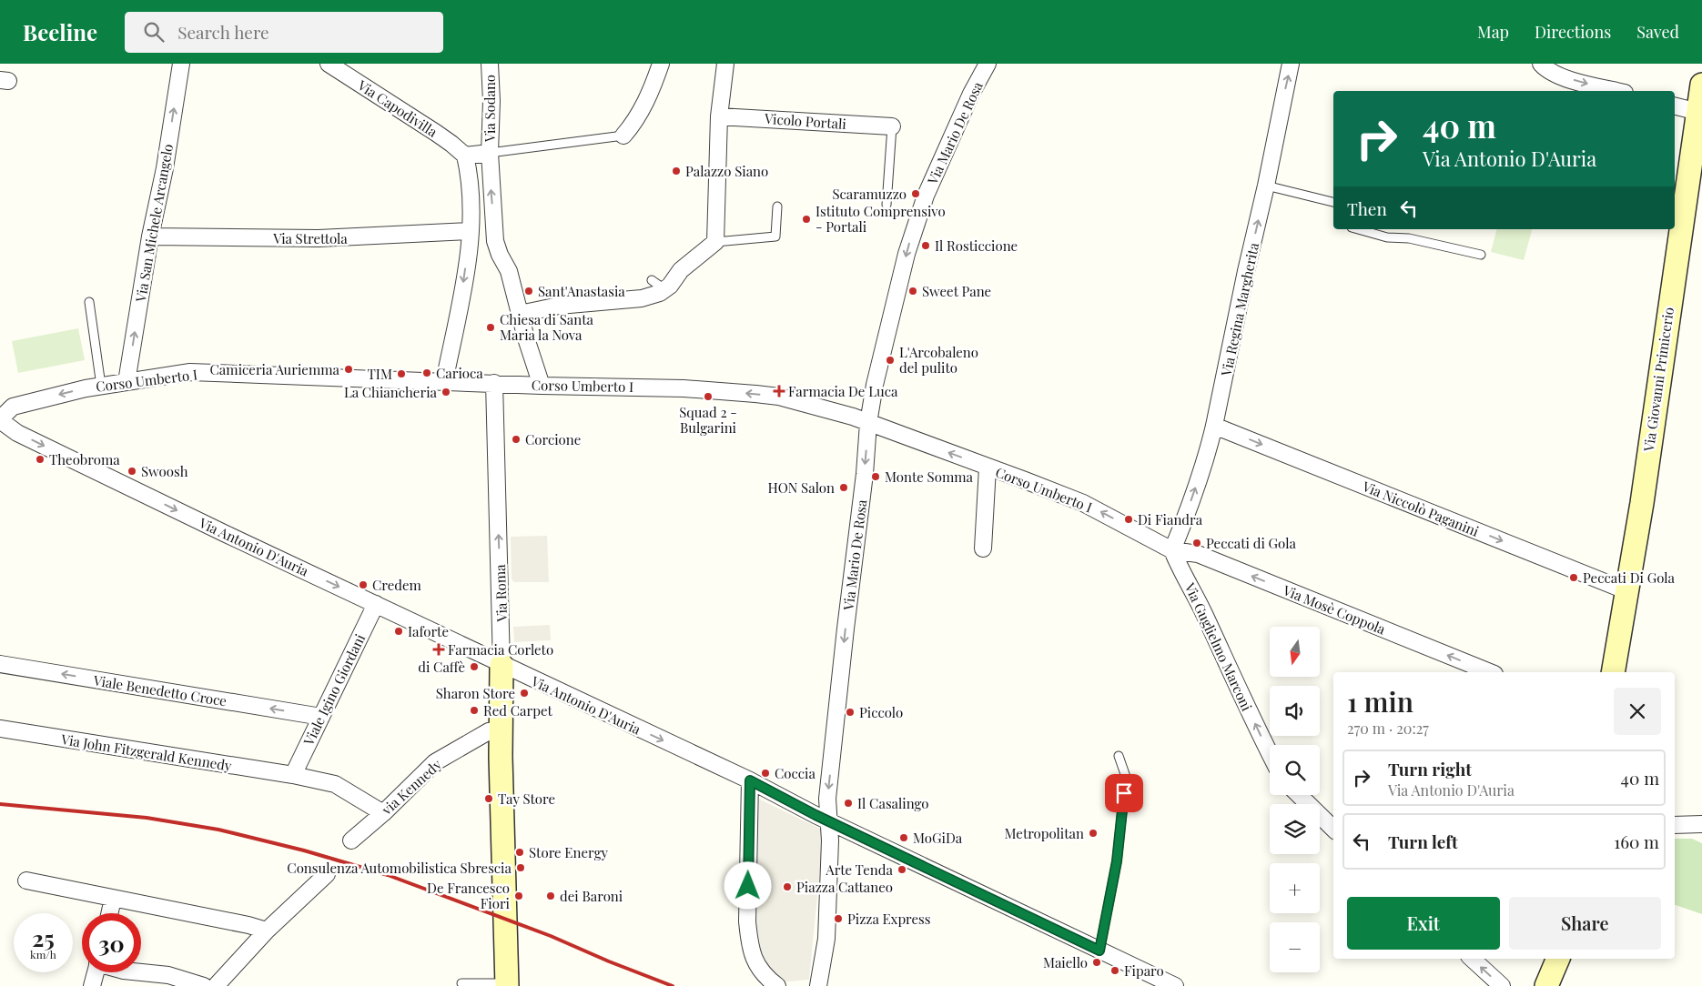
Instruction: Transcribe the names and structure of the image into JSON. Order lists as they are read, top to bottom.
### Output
{
  "streets": {
    "street": [
      "Via Capodivilla",
      "Via Sodano",
      "Vicolo Portali",
      "Via Mario De Rosa",
      "Via San Michele Arcangelo",
      "Via Strettola",
      "Via Regina Margherita",
      "Via Giovanni Primicerio",
      "Corso Umberto I",
      "Via Niccolò Paganini",
      "Via Antonio D'Auria",
      "Via Roma",
      "Via Mosè Coppola",
      "Via Guglielmo Marconi",
      "Viale Igino Giordani",
      "Viale Benedetto Croce",
      "Via John Fitzgerald Kennedy",
      "via Kennedy"
    ]
  },
  "crossings": [
    ["Via Sodano", "Corso Umberto I"],
    ["Via Mario De Rosa", "Corso Umberto I"],
    ["Via Mario De Rosa", "Via Antonio D'Auria"],
    ["Via San Michele Arcangelo", "Via Strettola"],
    ["Via San Michele Arcangelo", "Corso Umberto I"],
    ["Via Regina Margherita", "Corso Umberto I"],
    ["Via Regina Margherita", "Via Niccolò Paganini"],
    ["Via Regina Margherita", "Via Mosè Coppola"],
    ["Via Regina Margherita", "Via Guglielmo Marconi"],
    ["Via Giovanni Primicerio", "Via Niccolò Paganini"],
    ["Corso Umberto I", "Via Antonio D'Auria"],
    ["Corso Umberto I", "Via Roma"],
    ["Corso Umberto I", "Via Mosè Coppola"],
    ["Corso Umberto I", "Via Guglielmo Marconi"],
    ["Via Antonio D'Auria", "Via Roma"],
    ["Via Antonio D'Auria", "Viale Igino Giordani"],
    ["Via Roma", "via Kennedy"],
    ["Via Mosè Coppola", "Via Guglielmo Marconi"],
    ["Viale Igino Giordani", "Viale Benedetto Croce"],
    ["Viale Igino Giordani", "Via John Fitzgerald Kennedy"],
    ["Via John Fitzgerald Kennedy", "via Kennedy"]
  ],
  "one_way": [
    "Via Mario De Rosa",
    "Via San Michele Arcangelo",
    "Via Regina Margherita",
    "Corso Umberto I",
    "Via Niccolò Paganini",
    "Via Antonio D'Auria",
    "Via Roma",
    "Via Mosè Coppola",
    "Via Guglielmo Marconi",
    "Viale Benedetto Croce"
  ],
  "places": {
    "other": [
      "Palazzo Siano",
      "Scaramuzzo",
      "Istituto Comprensivo - Portali",
      "Il Rosticcione",
      "Sant'Anastasia",
      "Sweet Pane",
      "Chiesa di Santa Maria la Nova",
      "L'Arcobaleno del pulito",
      "Camiceria Auriemma",
      "Carioca",
      "TIM",
      "La Chiancheria",
      "Squad 2 - Bulgarini",
      "Corcione",
      "Theobroma",
      "Swoosh",
      "Monte Somma",
      "HON Salon",
      "Di Fiandra",
      "Peccati di Gola",
      "Peccati Di Gola",
      "Credem",
      "Iaforte",
      "di Caffè",
      "Sharon Store",
      "Red Carpet",
      "Piccolo",
      "Coccia",
      "Tay Store",
      "Il Casalingo",
      "Metropolitan",
      "MoGiDa",
      "Store Energy",
      "Consulenza Automobilistica Sbrescia",
      "Arte Tenda",
      "Piazza Cattaneo",
      "De Francesco Fiori",
      "dei Baroni",
      "Pizza Express",
      "Maiello",
      "Fiparo"
    ],
    "health": ["Farmacia De Luca", "Farmacia Corleto"]
  },
  "north": "bottom",
  "page": {
    "header": "Beeline",
    "search": "Search here",
    "nav": ["Map", "Directions", "Saved"],
    "turn": ["40 m", "Via Antonio D'Auria"],
    "then": "Then",
    "map_buttons": ["+", "−"],
    "heading": ["1 min", "270 m · 20:27"],
    "list": [
      {
        "name": "Turn right",
        "note": "Via Antonio D'Auria",
        "value": "40 m"
      },
      {
        "name": "Turn left",
        "value": "160 m"
      }
    ],
    "buttons": ["Exit", "Share"],
    "speed": "25 km/h",
    "limit": "30"
  }
}
